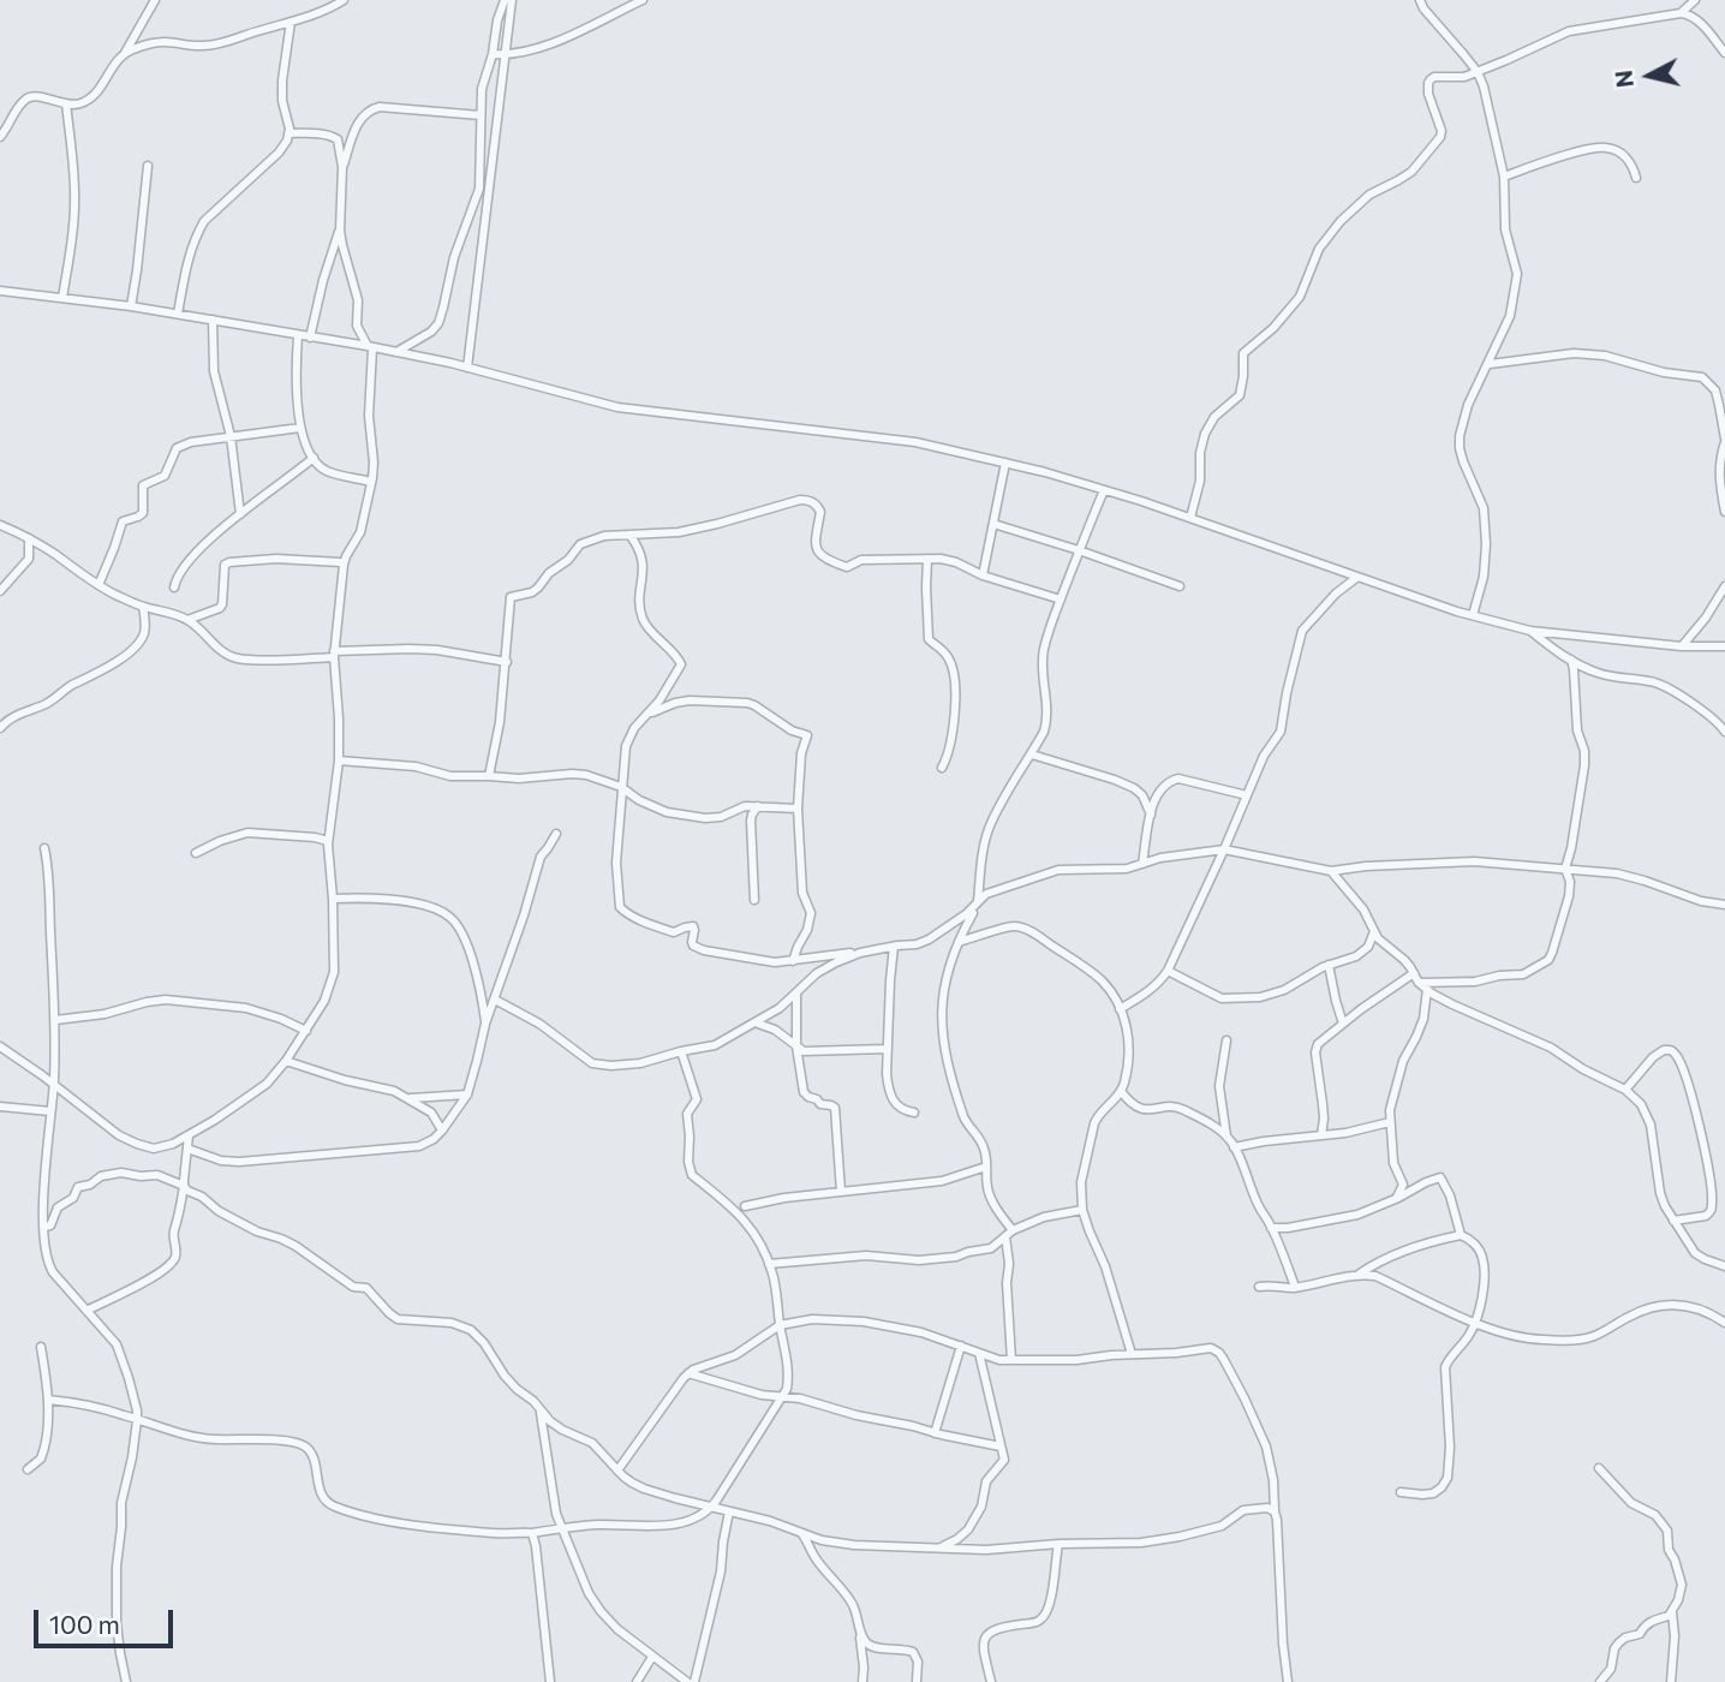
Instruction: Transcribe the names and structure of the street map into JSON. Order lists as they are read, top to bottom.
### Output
{
  "scale_bar": "100 m",
  "north": "left"
}
